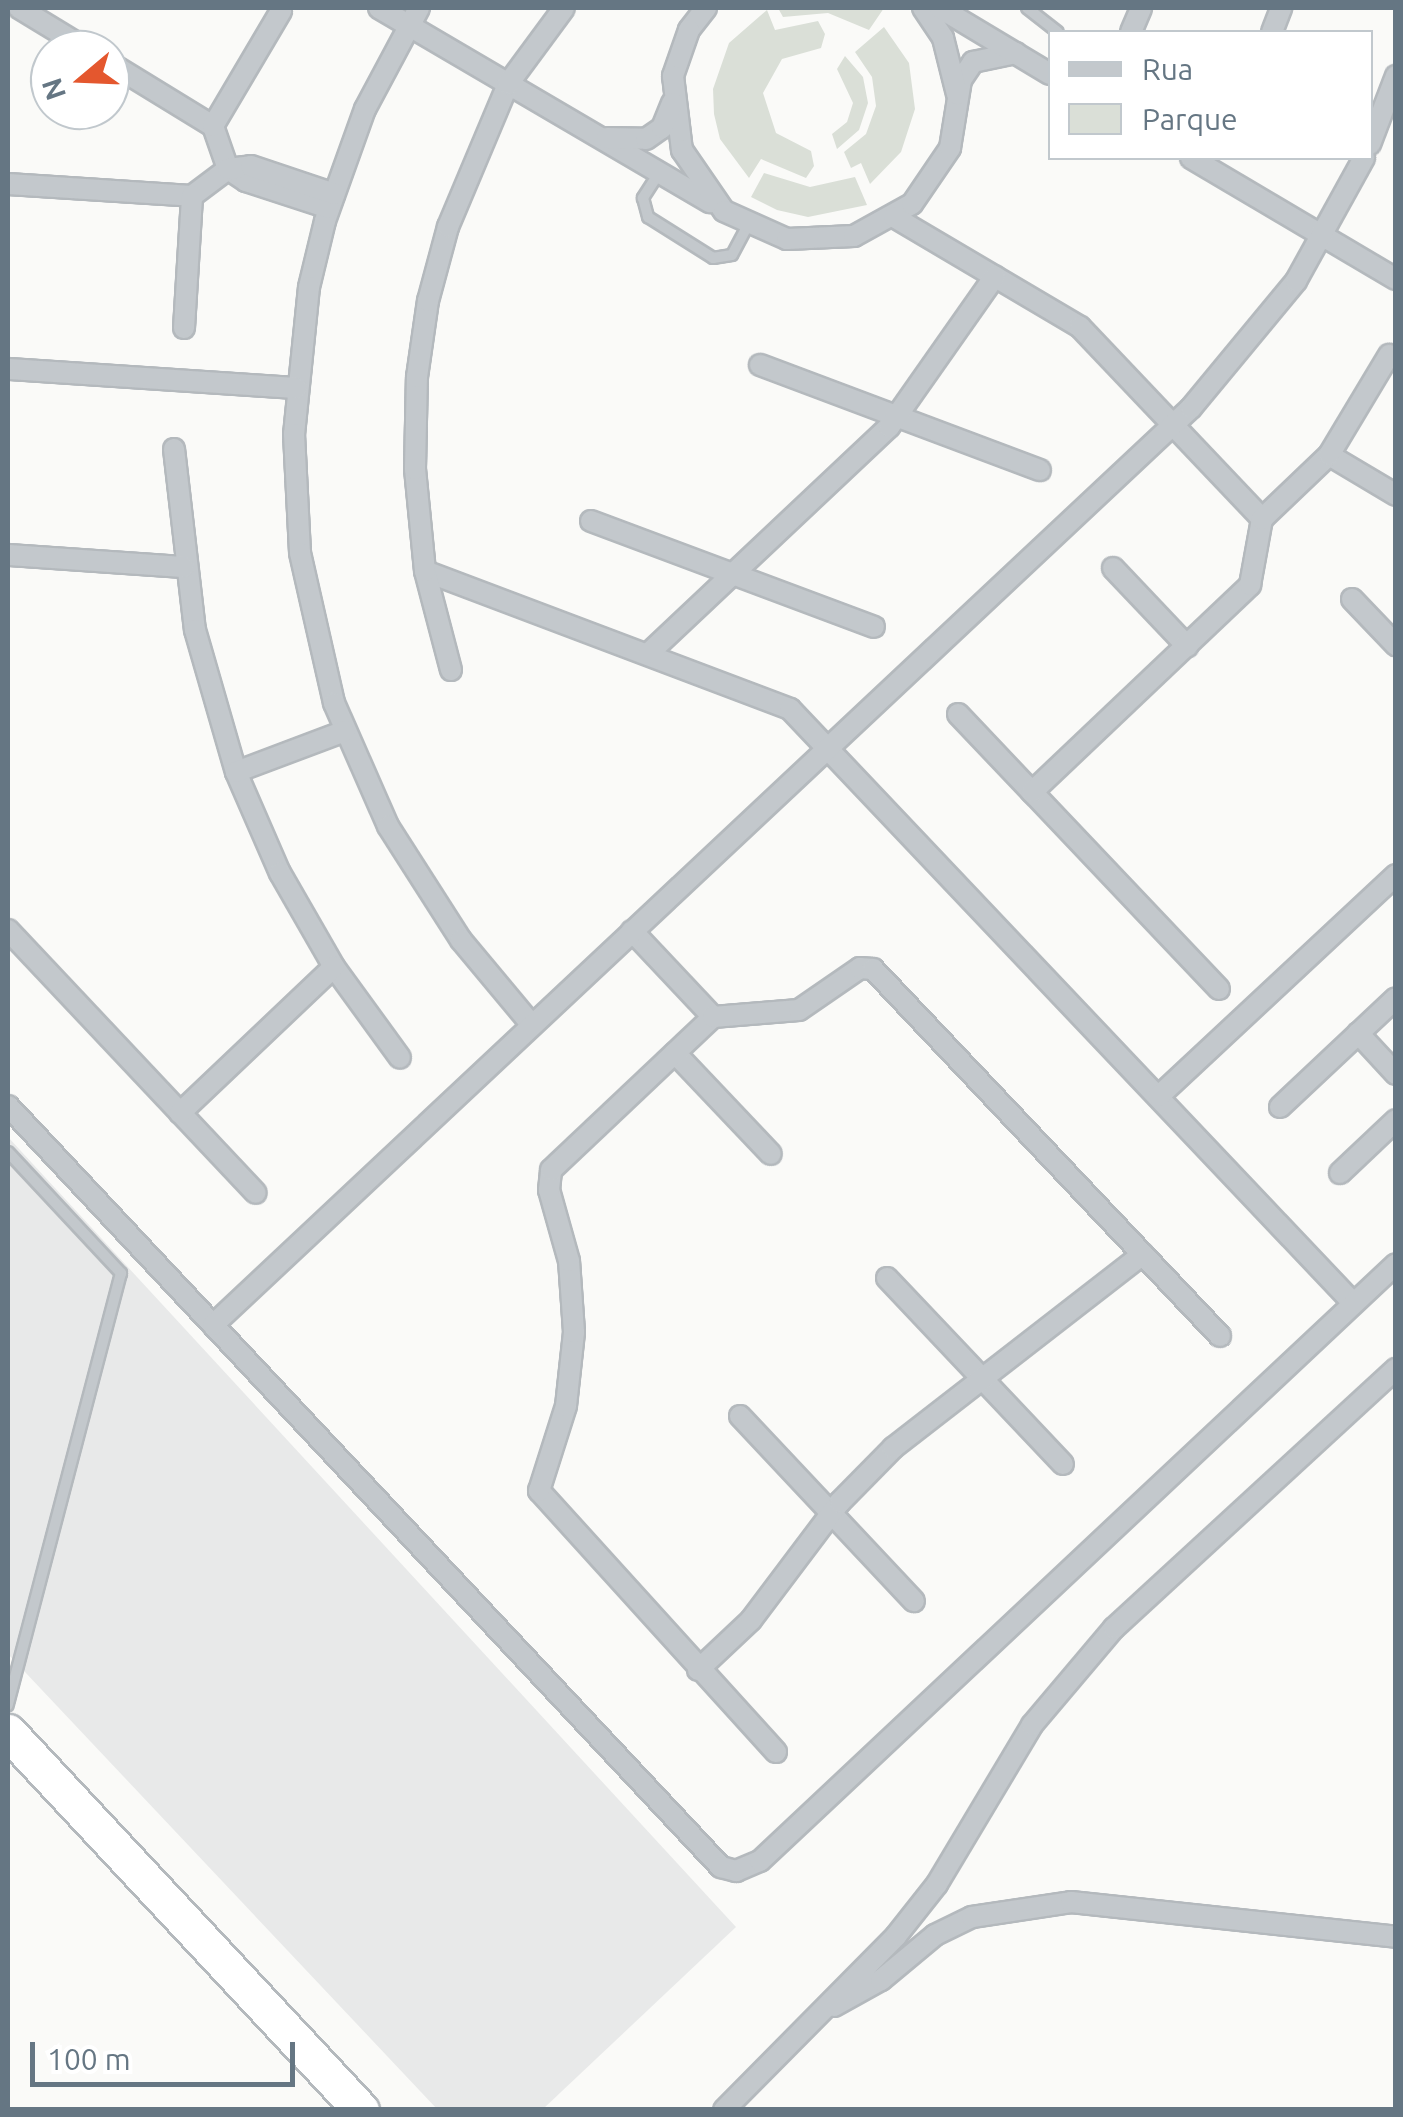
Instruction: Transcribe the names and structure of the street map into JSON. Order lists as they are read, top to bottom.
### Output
{
  "legend": ["Rua", "Parque"],
  "scale_bar": "100 m",
  "north": "left"
}
